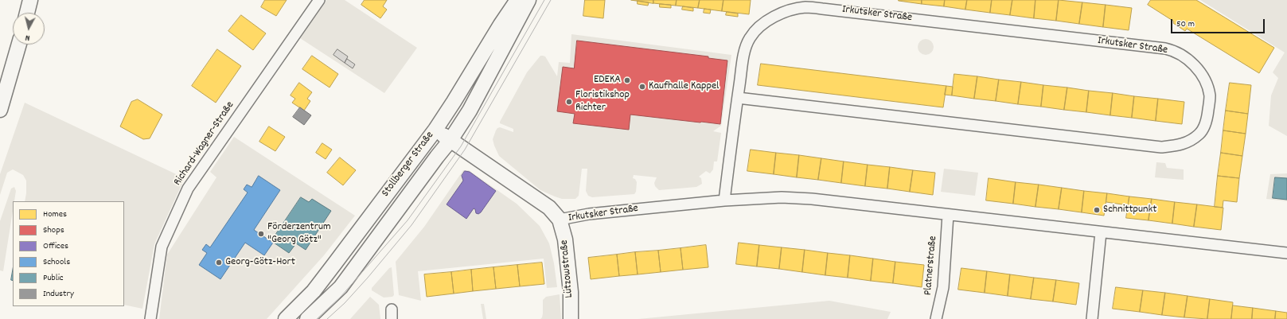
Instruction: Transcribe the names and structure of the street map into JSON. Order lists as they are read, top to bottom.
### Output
{
  "streets": {
    "main road": ["Irkutsker Straße", "Stollberger Straße", "Lützowstraße"],
    "street": ["Richard-Wagner-Straße", "Platnerstraße"]
  },
  "crossings": [
    ["Irkutsker Straße", "Stollberger Straße"],
    ["Irkutsker Straße", "Platnerstraße"],
    ["Irkutsker Straße", "Lützowstraße"]
  ],
  "places": [
    "EDEKA",
    "Kaufhalle Kappel",
    "Floristikshop Richter",
    "Schnittpunkt",
    "Förderzentrum \"Georg Götz\"",
    "Georg-Götz-Hort"
  ],
  "legend": [
    "Homes",
    "Shops",
    "Offices",
    "Schools",
    "Public",
    "Industry"
  ],
  "scale_bar": "50 m",
  "north": "bottom"
}
